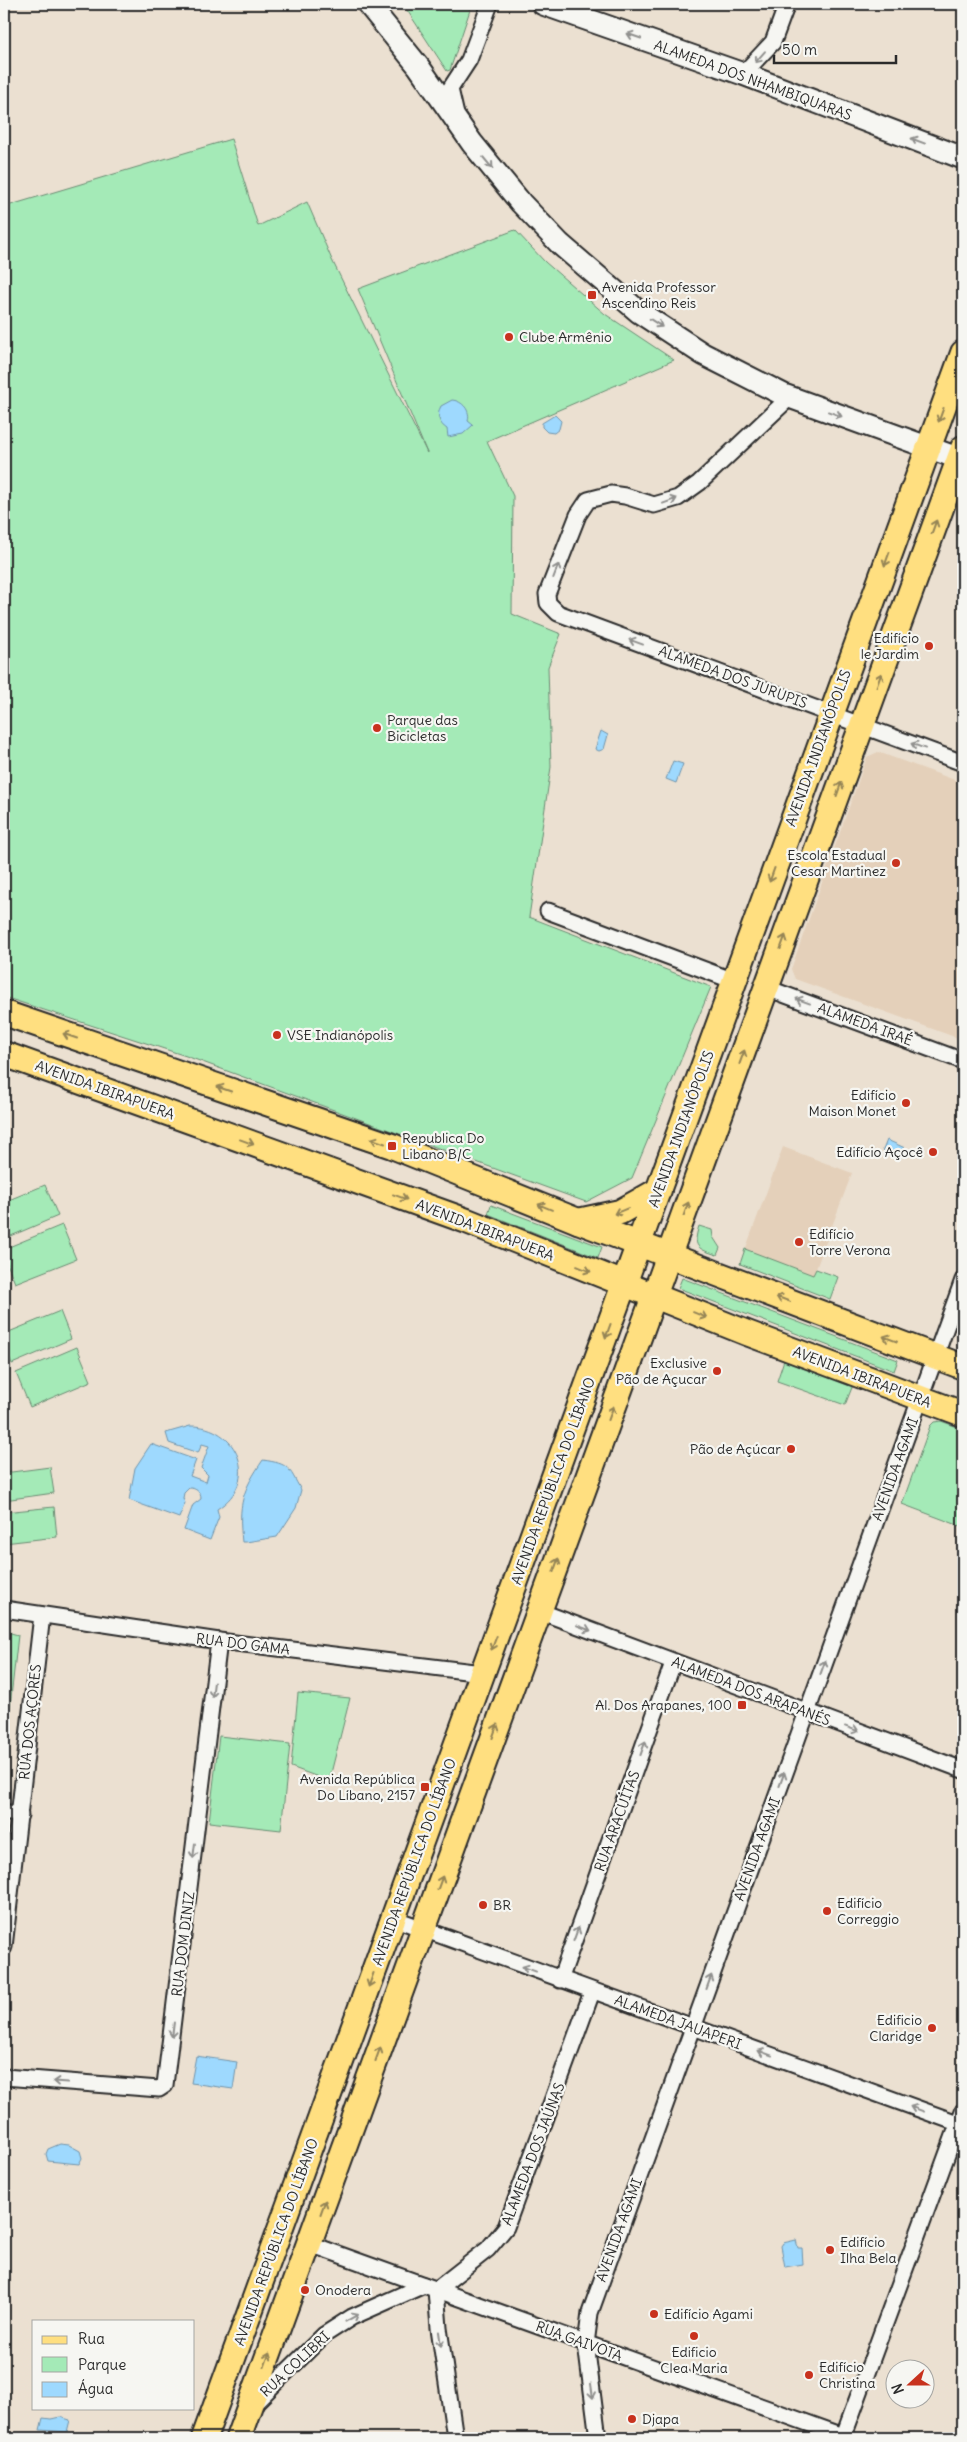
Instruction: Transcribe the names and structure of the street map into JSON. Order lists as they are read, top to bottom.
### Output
{
  "streets": {
    "main road": ["AVENIDA INDIANÓPOLIS", "AVENIDA IBIRAPUERA", "AVENIDA REPÚBLICA DO LÍBANO"],
    "street": [
      "ALAMEDA DOS NHAMBIQUARAS",
      "ALAMEDA DOS JURUPIS",
      "ALAMEDA IRAÉ",
      "AVENIDA AGAMI",
      "RUA DO GAMA",
      "ALAMEDA DOS ARAPANÉS",
      "RUA DOS AÇORES",
      "RUA ARACUÍTAS",
      "RUA DOM DINIZ",
      "ALAMEDA JAUAPERI",
      "ALAMEDA DOS JAÚNAS",
      "RUA GAIVOTA",
      "RUA COLIBRI"
    ]
  },
  "crossings": [
    ["ALAMEDA DOS JURUPIS", "AVENIDA INDIANÓPOLIS"],
    ["AVENIDA INDIANÓPOLIS", "AVENIDA IBIRAPUERA"],
    ["AVENIDA INDIANÓPOLIS", "AVENIDA REPÚBLICA DO LÍBANO"],
    ["AVENIDA IBIRAPUERA", "AVENIDA AGAMI"],
    ["AVENIDA IBIRAPUERA", "AVENIDA REPÚBLICA DO LÍBANO"],
    ["AVENIDA AGAMI", "ALAMEDA DOS ARAPANÉS"],
    ["AVENIDA AGAMI", "ALAMEDA JAUAPERI"],
    ["AVENIDA AGAMI", "RUA GAIVOTA"],
    ["AVENIDA REPÚBLICA DO LÍBANO", "RUA DO GAMA"],
    ["AVENIDA REPÚBLICA DO LÍBANO", "ALAMEDA JAUAPERI"],
    ["RUA DO GAMA", "RUA DOS AÇORES"],
    ["RUA DO GAMA", "RUA DOM DINIZ"],
    ["ALAMEDA DOS ARAPANÉS", "RUA ARACUÍTAS"],
    ["RUA ARACUÍTAS", "ALAMEDA JAUAPERI"],
    ["ALAMEDA JAUAPERI", "ALAMEDA DOS JAÚNAS"],
    ["ALAMEDA DOS JAÚNAS", "RUA GAIVOTA"],
    ["ALAMEDA DOS JAÚNAS", "RUA COLIBRI"],
    ["RUA GAIVOTA", "RUA COLIBRI"]
  ],
  "one_way": [
    "ALAMEDA DOS NHAMBIQUARAS",
    "ALAMEDA IRAÉ",
    "ALAMEDA DOS ARAPANÉS",
    "RUA ARACUÍTAS",
    "ALAMEDA JAUAPERI",
    "RUA COLIBRI"
  ],
  "places": {
    "transit": [
      "Avenida Professor Ascendino Reis",
      "Republica Do Libano B/C",
      "Al. Dos Arapanes, 100",
      "Avenida República Do Líbano, 2157"
    ],
    "other": [
      "Clube Armênio",
      "Edifício le Jardim",
      "Parque das Bicicletas",
      "Escola Estadual Cesar Martinez",
      "VSE Indianópolis",
      "Edifício Maison Monet",
      "Edifício Açocê",
      "Edifício Torre Verona",
      "Exclusive Pão de Açucar",
      "Pão de Açúcar",
      "BR",
      "Edifício Correggio",
      "Edificio Claridge",
      "Edifício Ilha Bela",
      "Onodera",
      "Edifício Agami",
      "Edificio Clea Maria",
      "Edifício Christina",
      "Djapa"
    ]
  },
  "legend": ["Rua", "Parque", "Água"],
  "scale_bar": "50 m",
  "north": "left"
}
